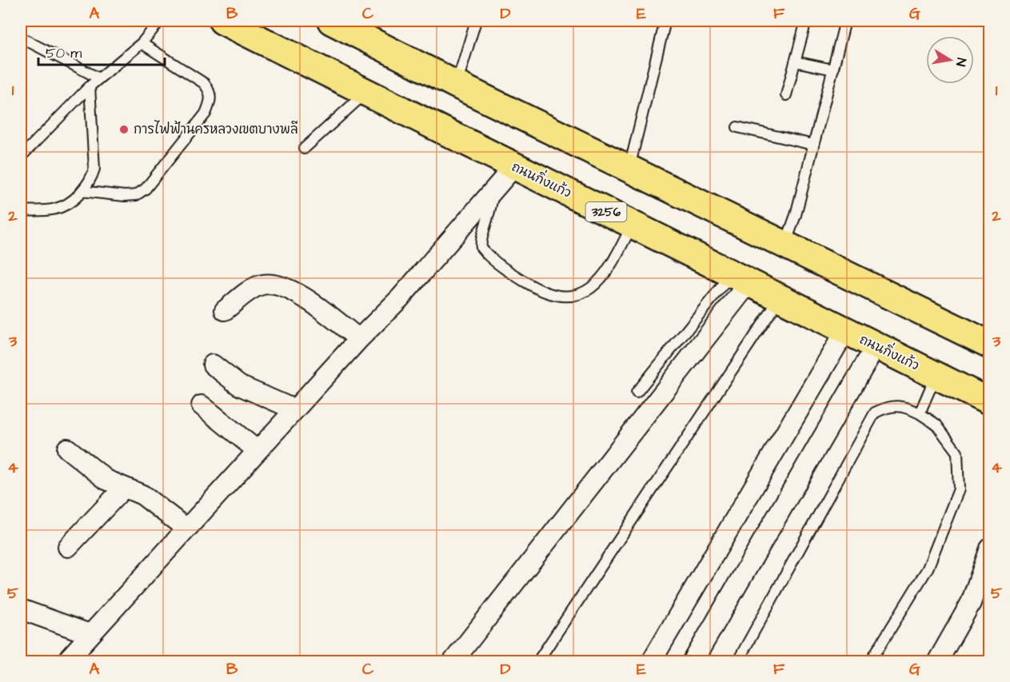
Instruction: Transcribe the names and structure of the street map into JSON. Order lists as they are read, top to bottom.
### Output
{
  "streets": {
    "main road": ["ถนนกิ่งแก้ว", "3256"]
  },
  "places": ["การไฟฟ้านครหลวงเขตบางพลี"],
  "scale_bar": "50 m",
  "north": "right",
  "grid": {
    "columns": [
      "A",
      "B",
      "C",
      "D",
      "E",
      "F",
      "G"
    ],
    "rows": [
      "1",
      "2",
      "3",
      "4",
      "5"
    ]
  }
}
